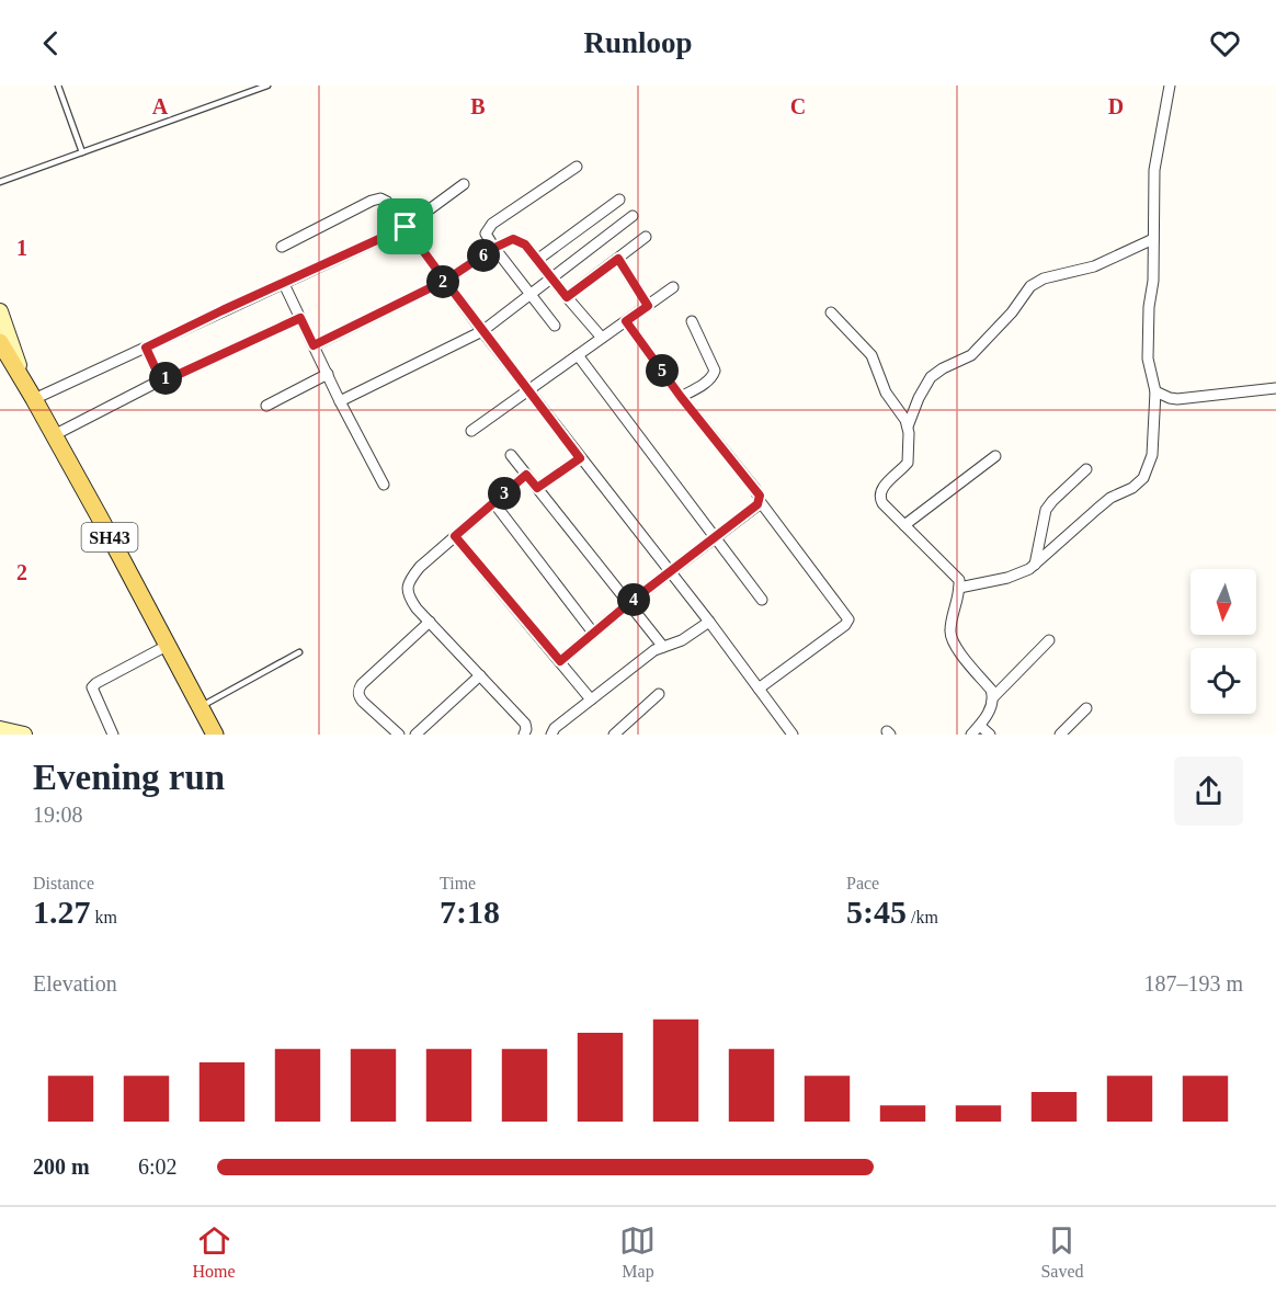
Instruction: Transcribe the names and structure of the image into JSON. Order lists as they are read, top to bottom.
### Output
{
  "streets": {
    "main road": ["SH43"]
  },
  "north": "bottom",
  "page": {
    "header": "Runloop",
    "pins": [
      "6",
      "2",
      "5",
      "1",
      "3",
      "4"
    ],
    "heading": ["Evening run", "19:08"],
    "stats": [
      ["Distance", "1.27 km"],
      ["Time", "7:18"],
      ["Pace", "5:45 /km"]
    ],
    "chart": ["Elevation", "187–193 m"],
    "list": [
      {
        "name": "200 m",
        "note": "6:02"
      }
    ],
    "tabs": ["Home", "Map", "Saved"]
  },
  "grid": {
    "columns": [
      "A",
      "B",
      "C",
      "D"
    ],
    "rows": ["1", "2"]
  }
}
